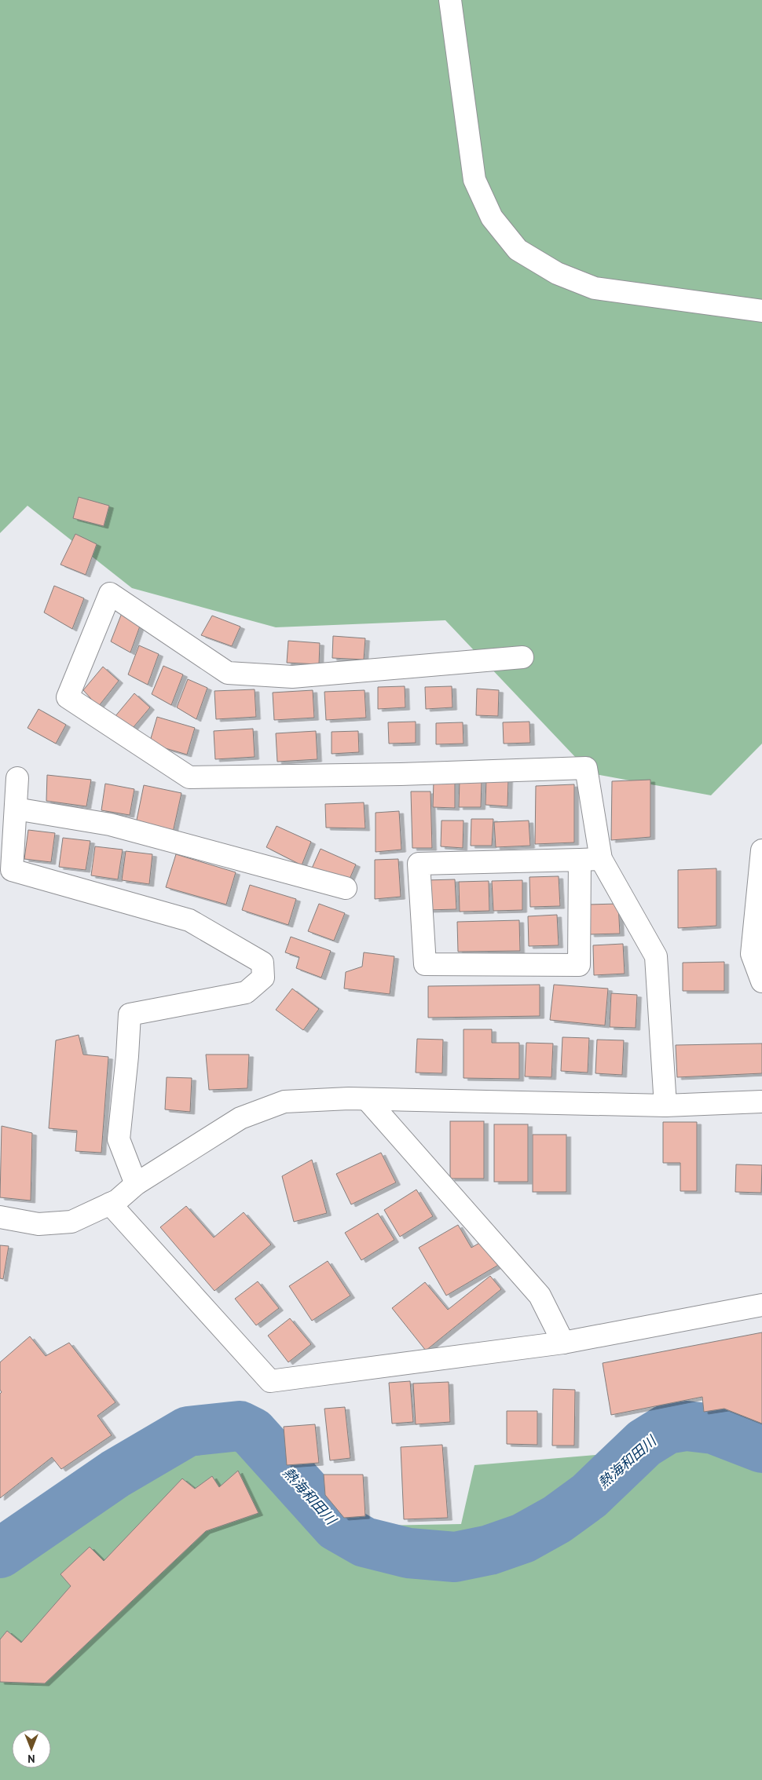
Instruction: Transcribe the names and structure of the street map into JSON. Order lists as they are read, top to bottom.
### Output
{
  "water": ["熱海和田川"],
  "north": "bottom"
}
